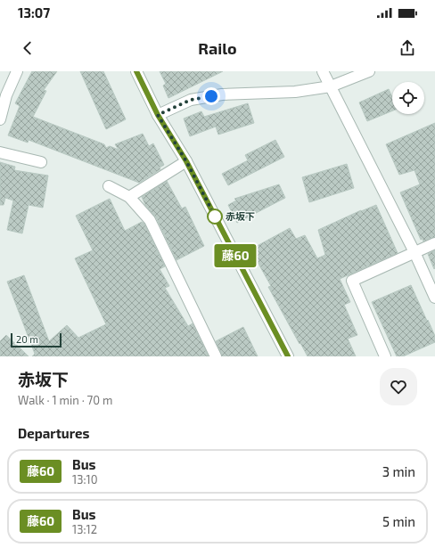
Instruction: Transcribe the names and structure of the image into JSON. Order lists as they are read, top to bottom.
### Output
{
  "places": ["赤坂下"],
  "lines": ["bus line 藤60"],
  "scale_bar": "20 m",
  "page": {
    "status": "13:07",
    "header": "Railo",
    "on_map": "藤60",
    "scale": "20 m",
    "heading": [
      ["赤坂下", "Walk · 1 min · 70 m"],
      "Departures"
    ],
    "list": [
      {
        "mark": "藤60",
        "name": "Bus",
        "note": "13:10",
        "value": "3 min"
      },
      {
        "mark": "藤60",
        "name": "Bus",
        "note": "13:12",
        "value": "5 min"
      }
    ]
  }
}
